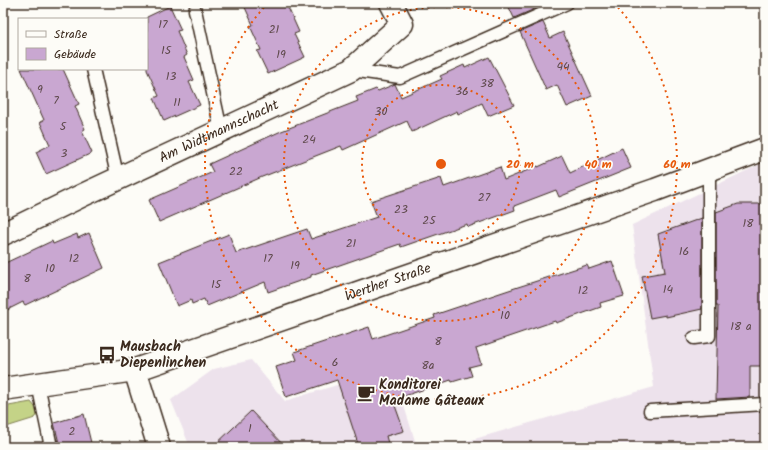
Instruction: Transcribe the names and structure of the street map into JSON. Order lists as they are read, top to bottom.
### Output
{
  "streets": {
    "street": ["Am Widtmannschacht", "Werther Straße"]
  },
  "places": {
    "bus stop": ["Mausbach Diepenlinchen"],
    "cafe": ["Konditorei Madame Gâteaux"]
  },
  "house_numbers": [
    "17",
    "21",
    "15",
    "19",
    "44",
    "13",
    "38",
    "9",
    "36",
    "7",
    "11",
    "30",
    "5",
    "24",
    "3",
    "22",
    "27",
    "23",
    "25",
    "18",
    "21",
    "16",
    "12",
    "17",
    "19",
    "10",
    "8",
    "15",
    "14",
    "12",
    "10",
    "18 a",
    "8",
    "6",
    "8a",
    "1",
    "2"
  ],
  "legend": ["Straße", "Gebäude"],
  "rings": ["20 m", "40 m", "60 m"]
}
